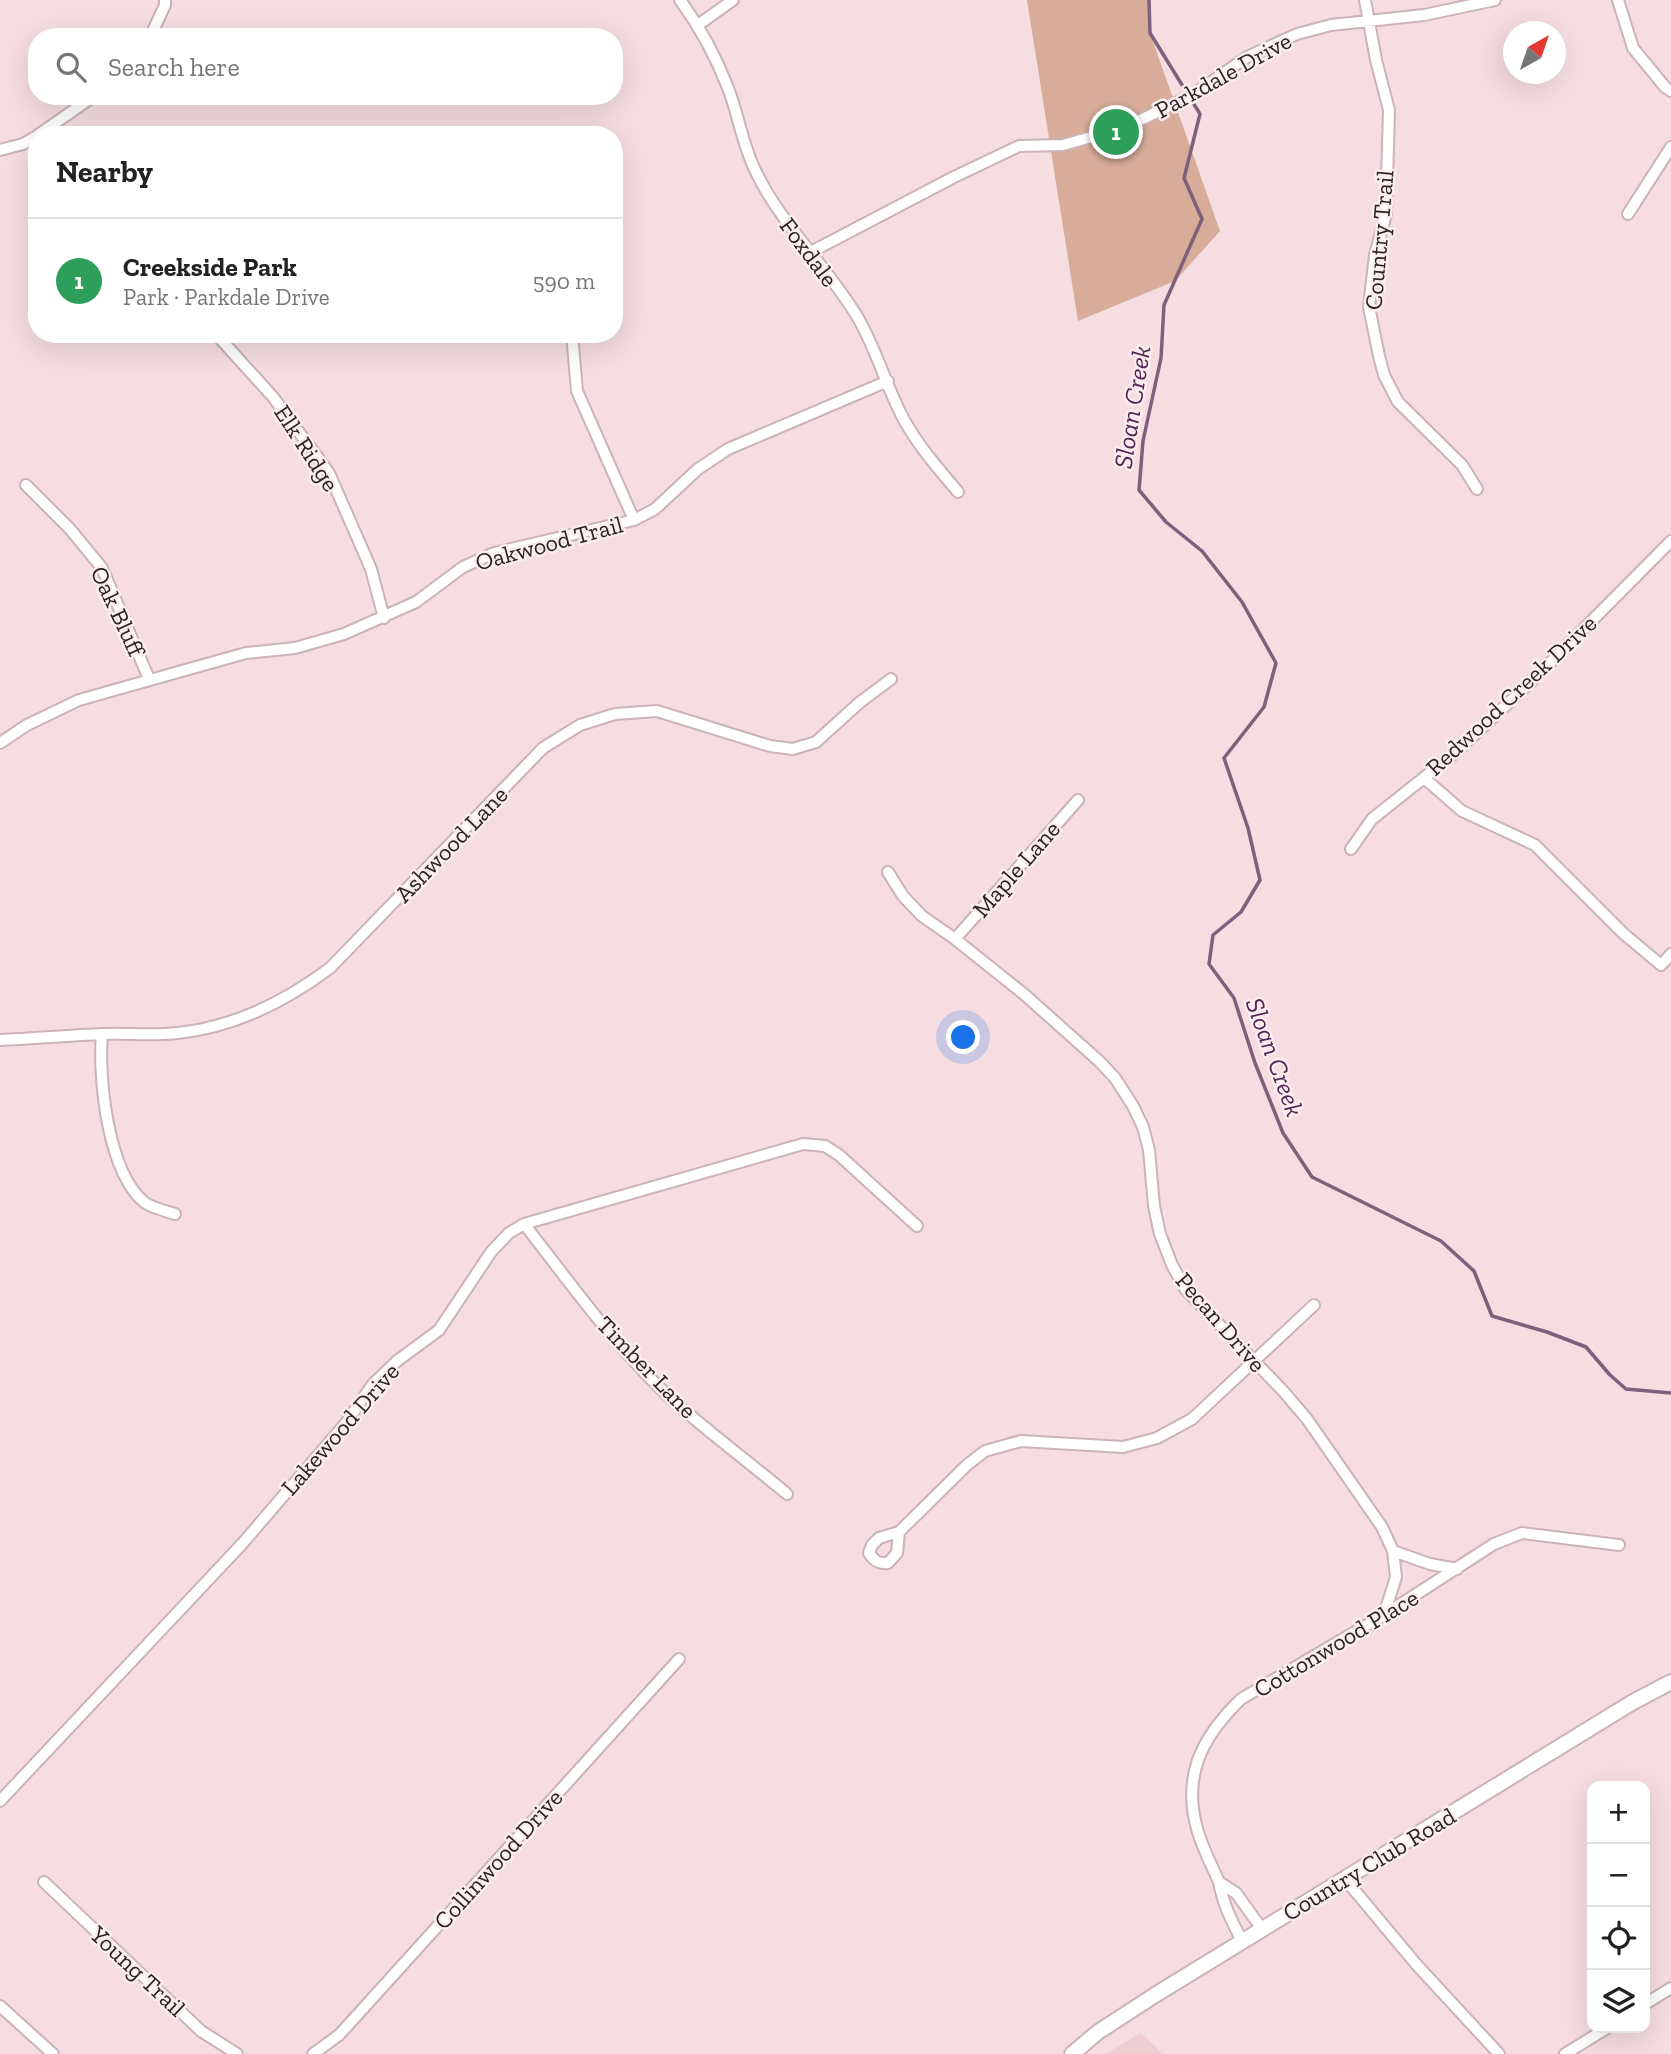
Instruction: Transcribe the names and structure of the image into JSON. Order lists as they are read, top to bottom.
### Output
{
  "streets": {
    "main road": ["Country Club Road"],
    "street": [
      "Parkdale Drive",
      "Country Trail",
      "Foxdale",
      "Elk Ridge",
      "Oakwood Trail",
      "Oak Bluff",
      "Redwood Creek Drive",
      "Ashwood Lane",
      "Maple Lane",
      "Pecan Drive",
      "Timber Lane",
      "Lakewood Drive",
      "Cottonwood Place",
      "Collinwood Drive",
      "Young Trail"
    ]
  },
  "crossings": [
    ["Parkdale Drive", "Country Trail"],
    ["Parkdale Drive", "Foxdale"],
    ["Foxdale", "Oakwood Trail"],
    ["Elk Ridge", "Oakwood Trail"],
    ["Oakwood Trail", "Oak Bluff"],
    ["Maple Lane", "Pecan Drive"],
    ["Pecan Drive", "Cottonwood Place"],
    ["Timber Lane", "Lakewood Drive"],
    ["Cottonwood Place", "Country Club Road"]
  ],
  "water": ["Sloan Creek"],
  "north": "top right",
  "page": {
    "search": "Search here",
    "pins": "1",
    "heading": "Nearby",
    "list": [
      {
        "mark": "1",
        "name": "Creekside Park",
        "note": "Park · Parkdale Drive",
        "value": "590 m"
      }
    ],
    "map_buttons": ["+", "−"]
  }
}
